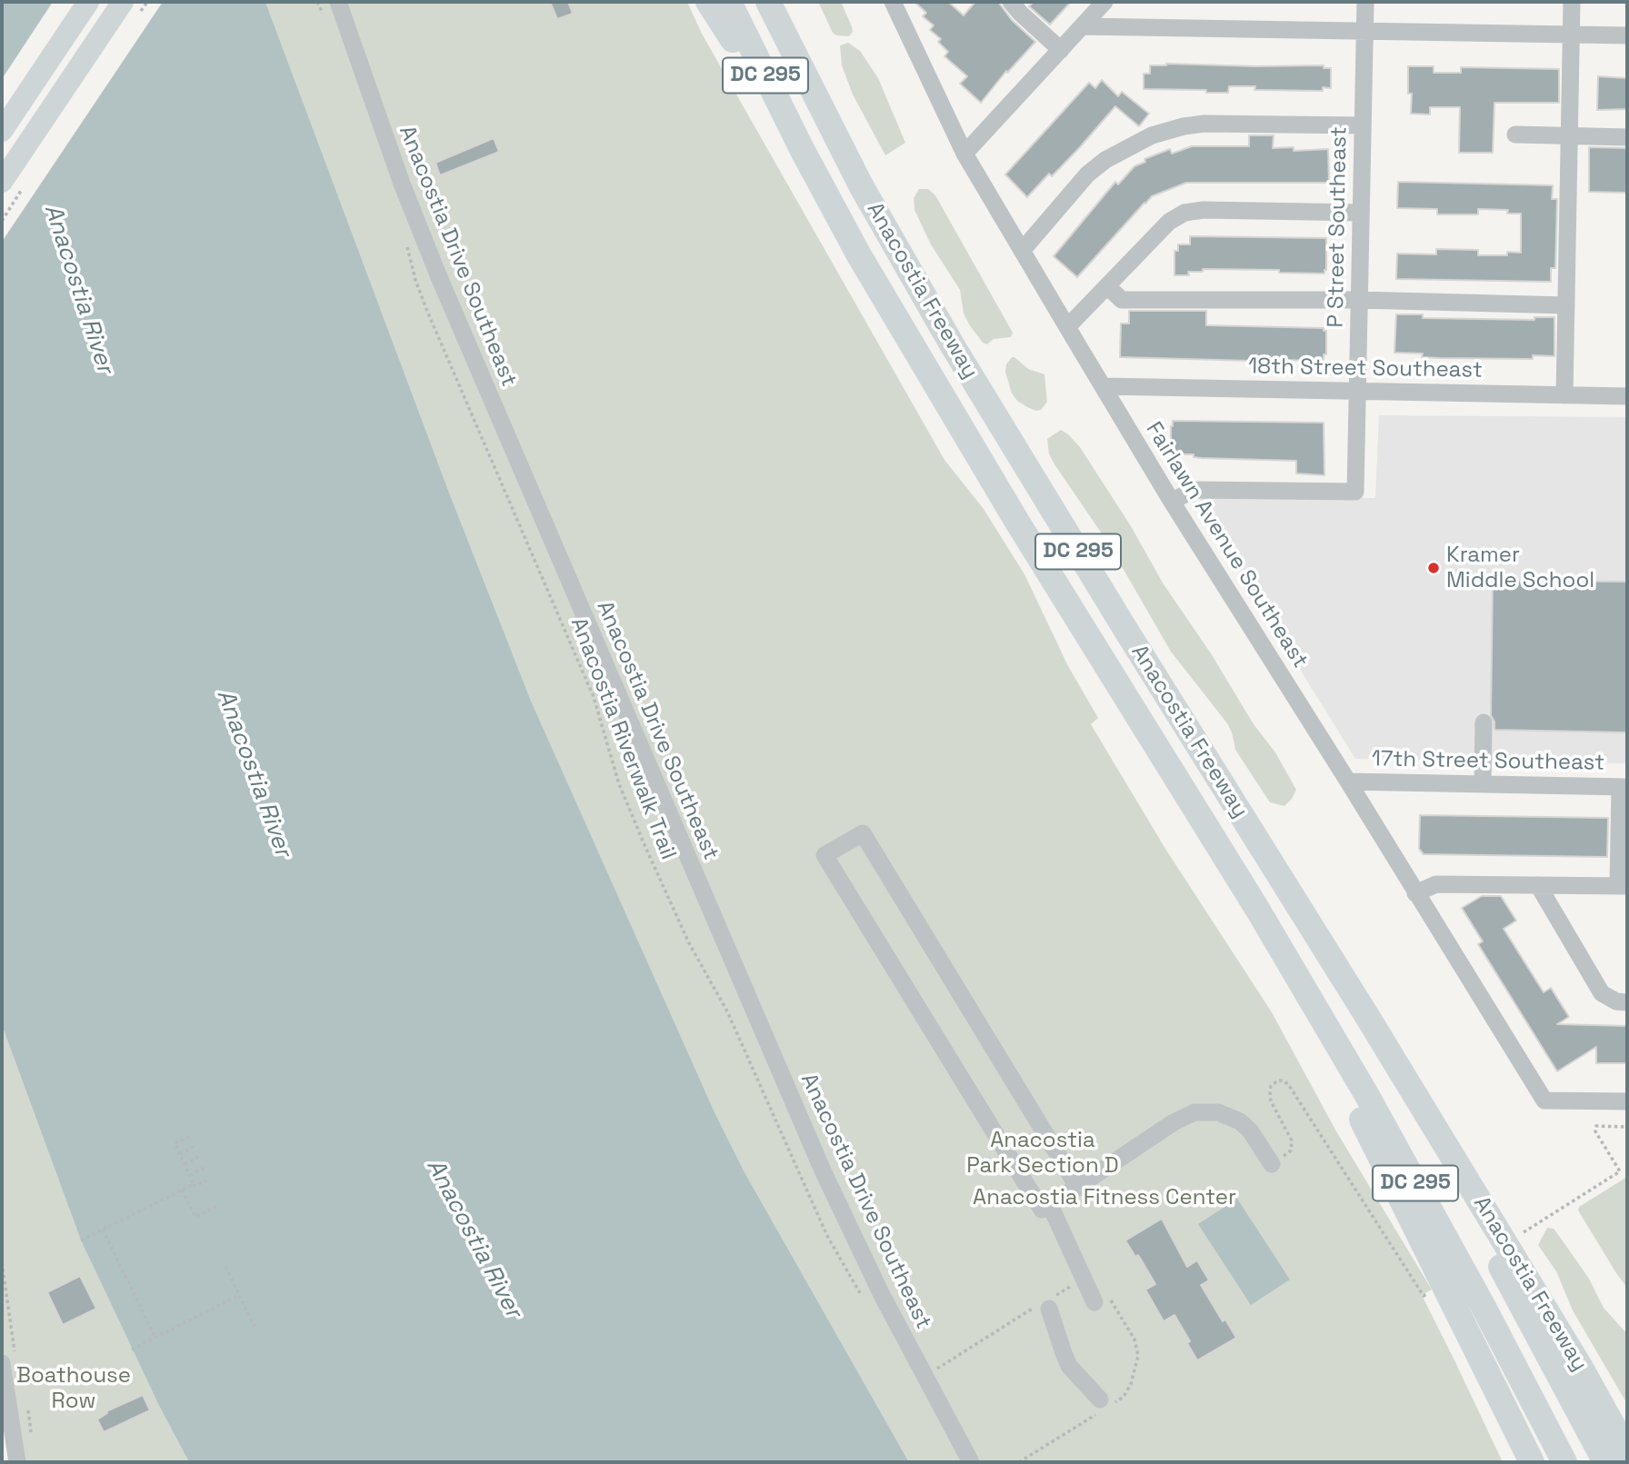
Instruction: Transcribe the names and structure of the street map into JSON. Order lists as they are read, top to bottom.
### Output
{
  "streets": {
    "highway": ["DC 295", "Anacostia Freeway"],
    "street": [
      "P Street Southeast",
      "Anacostia Drive Southeast",
      "18th Street Southeast",
      "Fairlawn Avenue Southeast",
      "17th Street Southeast"
    ],
    "path": ["Anacostia Riverwalk Trail"]
  },
  "crossings": [
    ["P Street Southeast", "18th Street Southeast"],
    ["P Street Southeast", "Fairlawn Avenue Southeast"],
    ["18th Street Southeast", "Fairlawn Avenue Southeast"],
    ["Fairlawn Avenue Southeast", "17th Street Southeast"]
  ],
  "water": ["Anacostia River"],
  "parks": ["Anacostia Park Section D", "Anacostia Fitness Center", "Boathouse Row"],
  "places": ["Kramer Middle School"]
}
